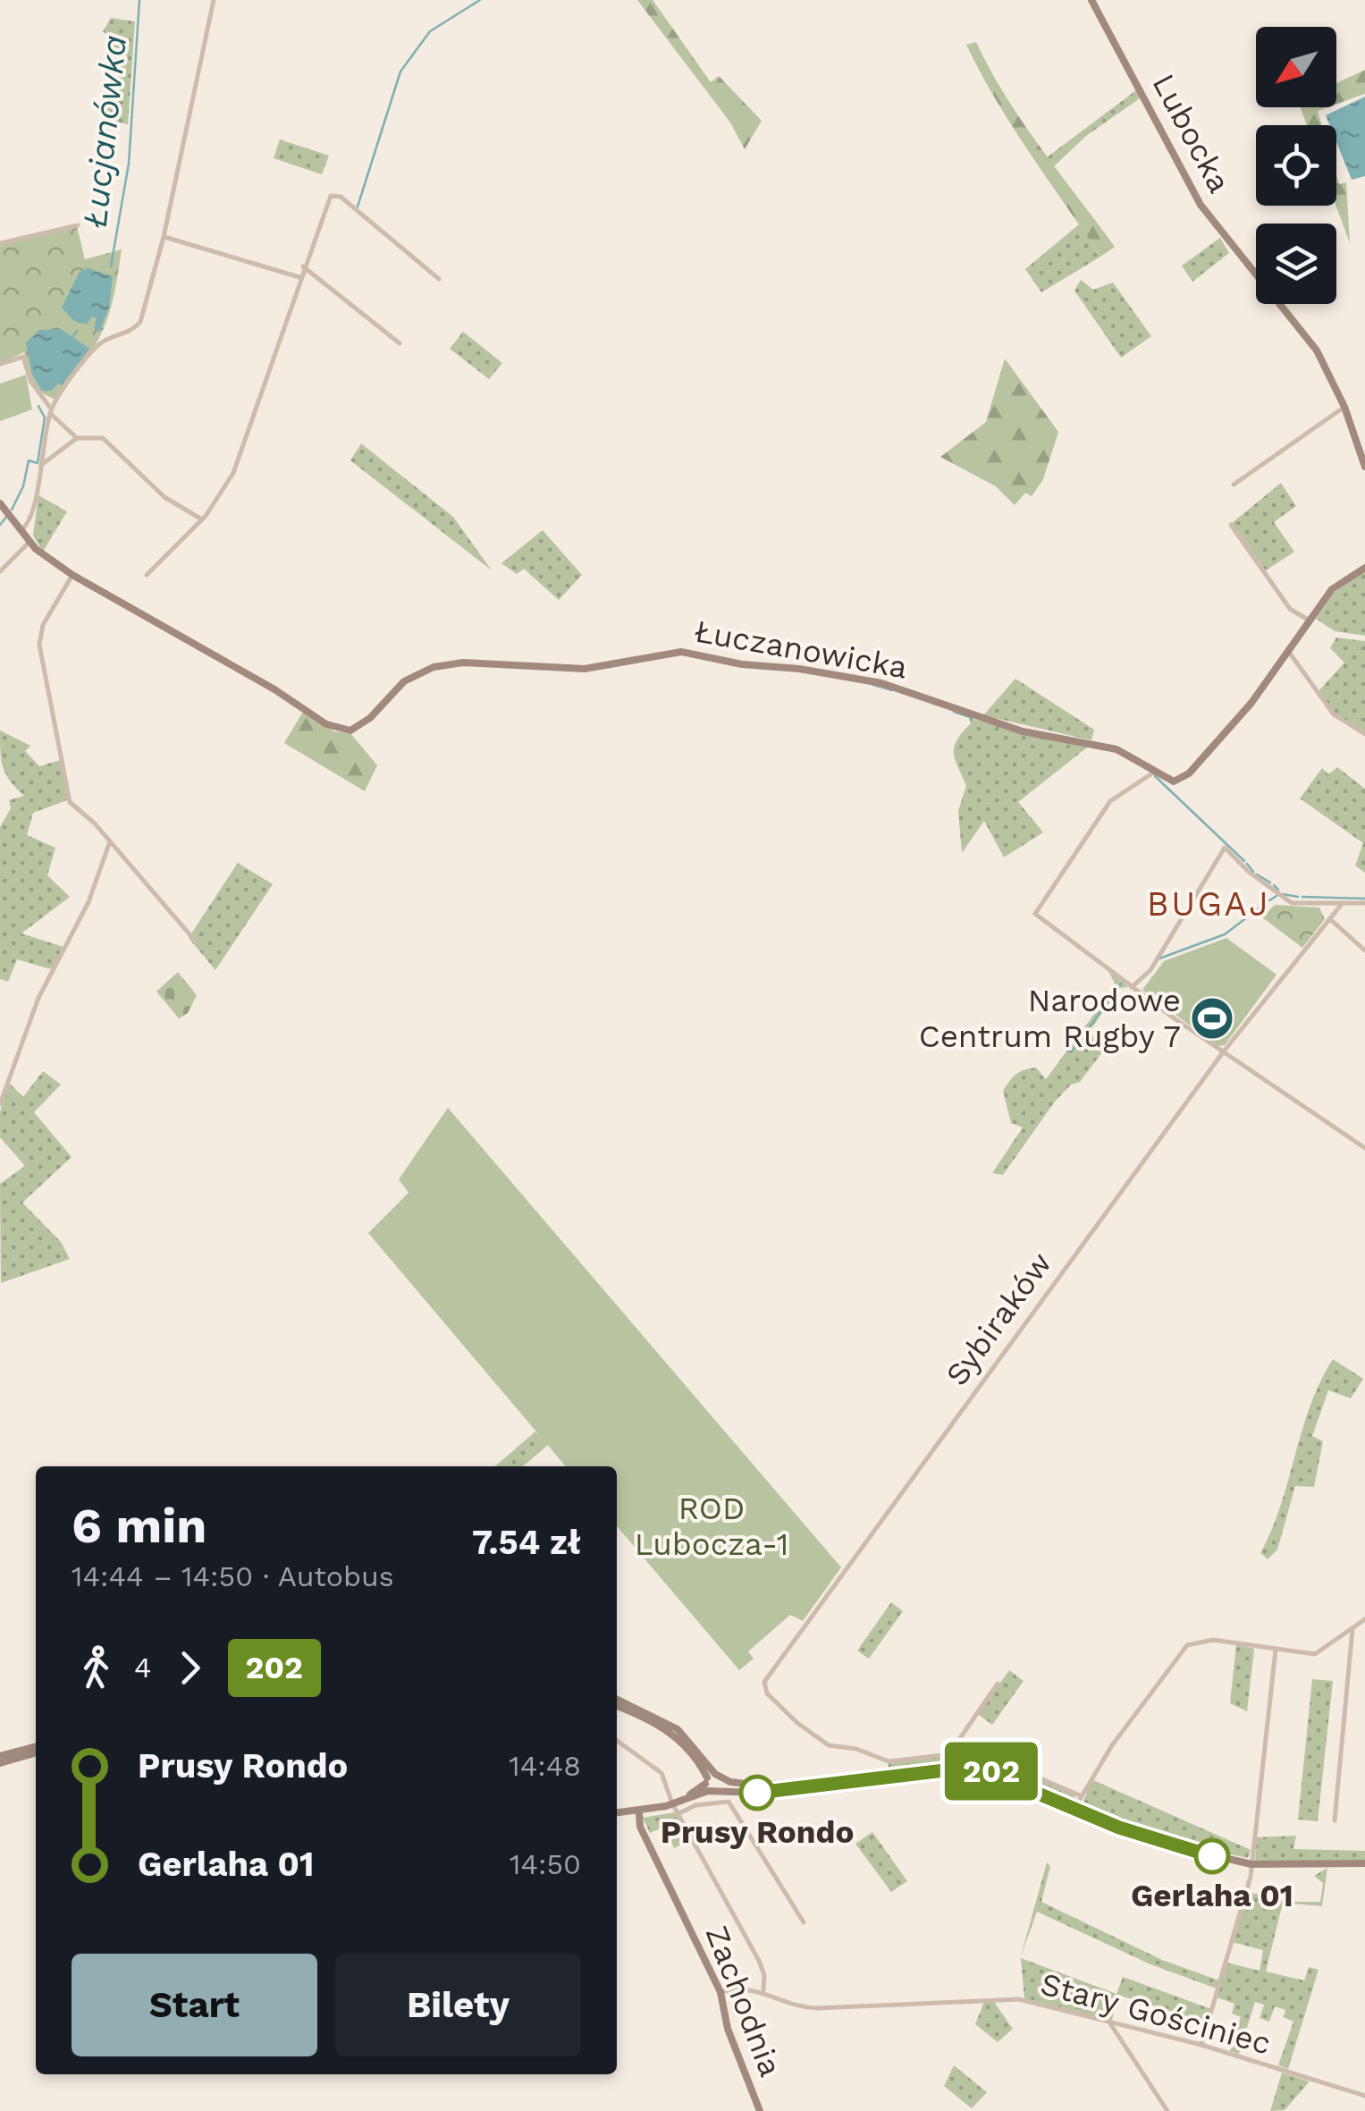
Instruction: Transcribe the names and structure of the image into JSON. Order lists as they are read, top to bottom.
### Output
{
  "streets": {
    "street": [
      "Lubocka",
      "Łuczanowicka",
      "Sybiraków",
      "Zachodnia",
      "Stary Gościniec"
    ]
  },
  "crossings": [
    ["Zachodnia", "Stary Gościniec"]
  ],
  "districts": ["BUGAJ"],
  "water": ["Łucjanówka"],
  "parks": ["ROD Lubocza-1"],
  "places": {
    "sports": ["Narodowe Centrum Rugby 7"],
    "other": ["Prusy Rondo", "Gerlaha 01"]
  },
  "lines": ["bus line 202"],
  "north": "bottom left",
  "page": {
    "on_map": "202",
    "heading": ["6 min", "14:44 – 14:50 · Autobus", "7.54 zł"],
    "legs": ["4", "202"],
    "list": [
      {
        "name": "Prusy Rondo",
        "value": "14:48"
      },
      {
        "name": "Gerlaha 01",
        "value": "14:50"
      }
    ],
    "buttons": ["Start", "Bilety"]
  }
}
